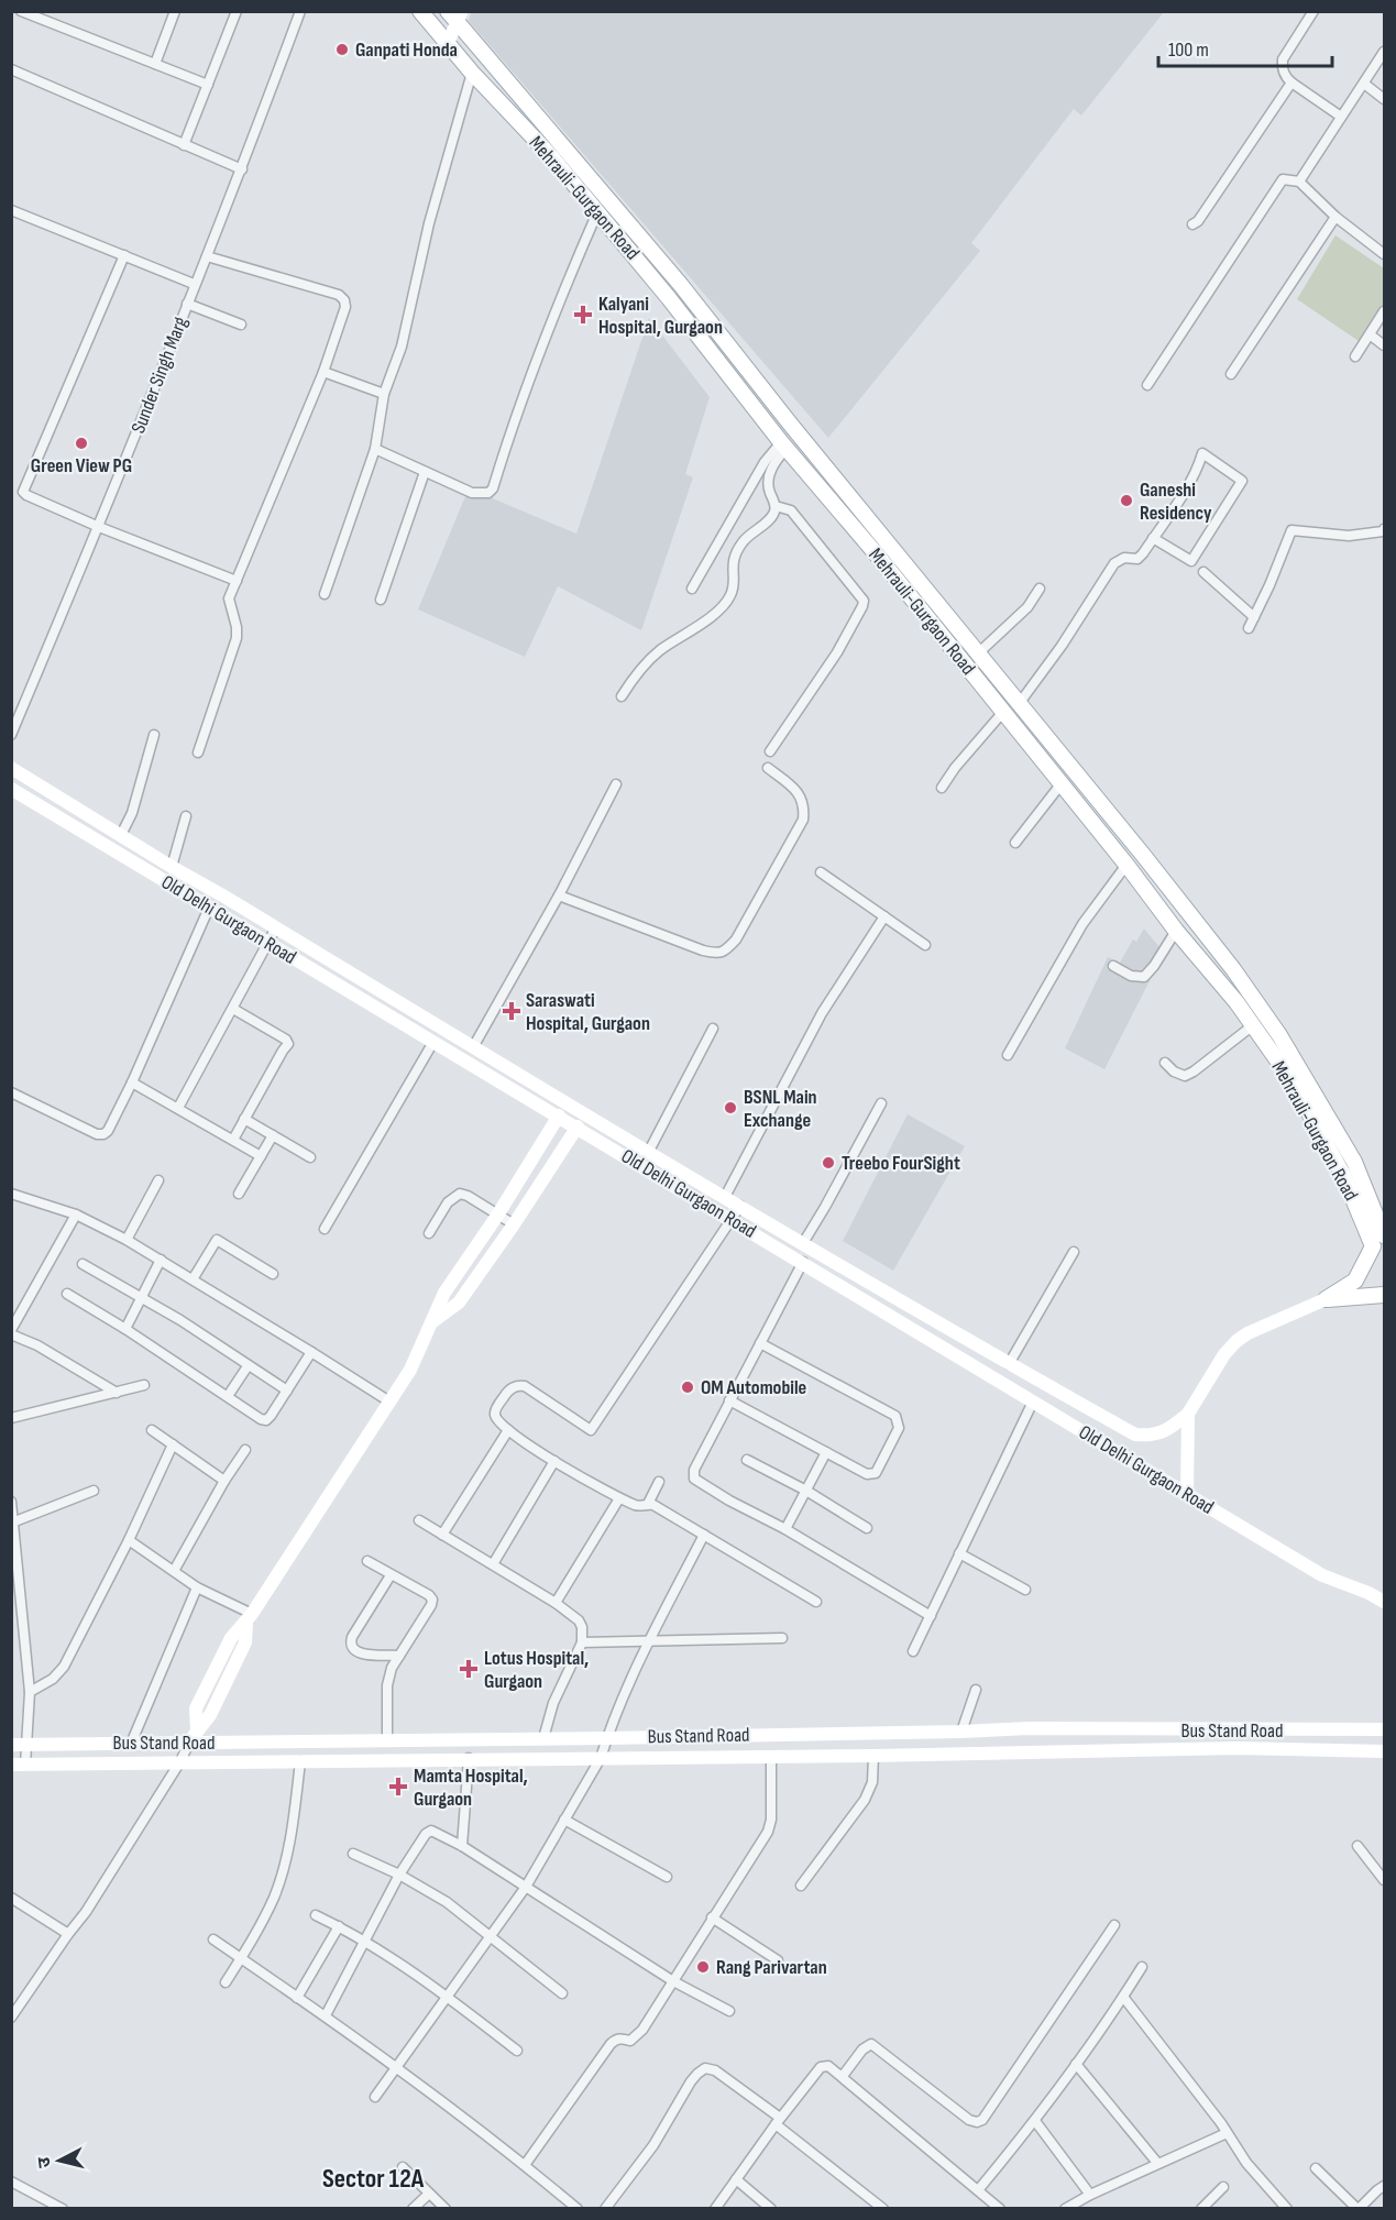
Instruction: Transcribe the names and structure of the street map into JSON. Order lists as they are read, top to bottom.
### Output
{
  "streets": {
    "main road": ["Mehrauli-Gurgaon Road"],
    "street": ["Sunder Singh Marg", "Old Delhi Gurgaon Road", "Bus Stand Road"]
  },
  "districts": ["Sector 12A"],
  "places": {
    "other": [
      "Ganpati Honda",
      "Green View PG",
      "Ganeshi Residency",
      "BSNL Main Exchange",
      "Treebo FourSight",
      "OM Automobile",
      "Rang Parivartan"
    ],
    "health": [
      "Kalyani Hospital, Gurgaon",
      "Saraswati Hospital, Gurgaon",
      "Lotus Hospital, Gurgaon",
      "Mamta Hospital, Gurgaon"
    ]
  },
  "scale_bar": "100 m",
  "north": "left"
}
